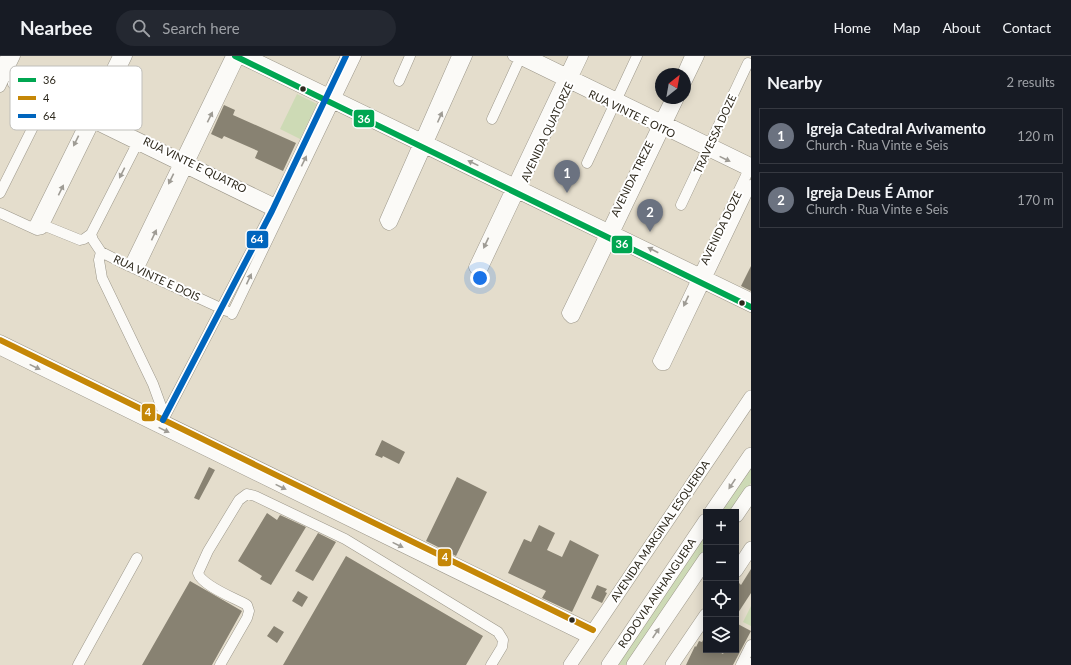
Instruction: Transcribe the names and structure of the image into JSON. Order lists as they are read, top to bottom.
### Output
{
  "streets": {
    "highway": ["RODOVIA ANHANGUERA"],
    "main road": ["AVENIDA MARGINAL ESQUERDA"],
    "street": [
      "RUA VINTE E OITO",
      "AVENIDA QUATORZE",
      "TRAVESSA DOZE",
      "RUA VINTE E QUATRO",
      "AVENIDA TREZE",
      "AVENIDA DOZE",
      "RUA VINTE E DOIS"
    ]
  },
  "crossings": [
    ["RUA VINTE E OITO", "AVENIDA QUATORZE"],
    ["RUA VINTE E OITO", "TRAVESSA DOZE"],
    ["RUA VINTE E OITO", "AVENIDA TREZE"],
    ["RUA VINTE E OITO", "AVENIDA DOZE"]
  ],
  "lines": ["transit line 36", "transit line 64", "transit line 4"],
  "legend": ["36", "4", "64"],
  "north": "top right",
  "page": {
    "header": "Nearbee",
    "search": "Search here",
    "nav": [
      "Home",
      "Map",
      "About",
      "Contact"
    ],
    "heading": ["Nearby", "2 results"],
    "list": [
      {
        "mark": "1",
        "name": "Igreja Catedral Avivamento",
        "note": "Church · Rua Vinte e Seis",
        "value": "120 m"
      },
      {
        "mark": "2",
        "name": "Igreja Deus É Amor",
        "note": "Church · Rua Vinte e Seis",
        "value": "170 m"
      }
    ],
    "pins": ["1", "2"],
    "map_buttons": ["+", "−"]
  }
}
